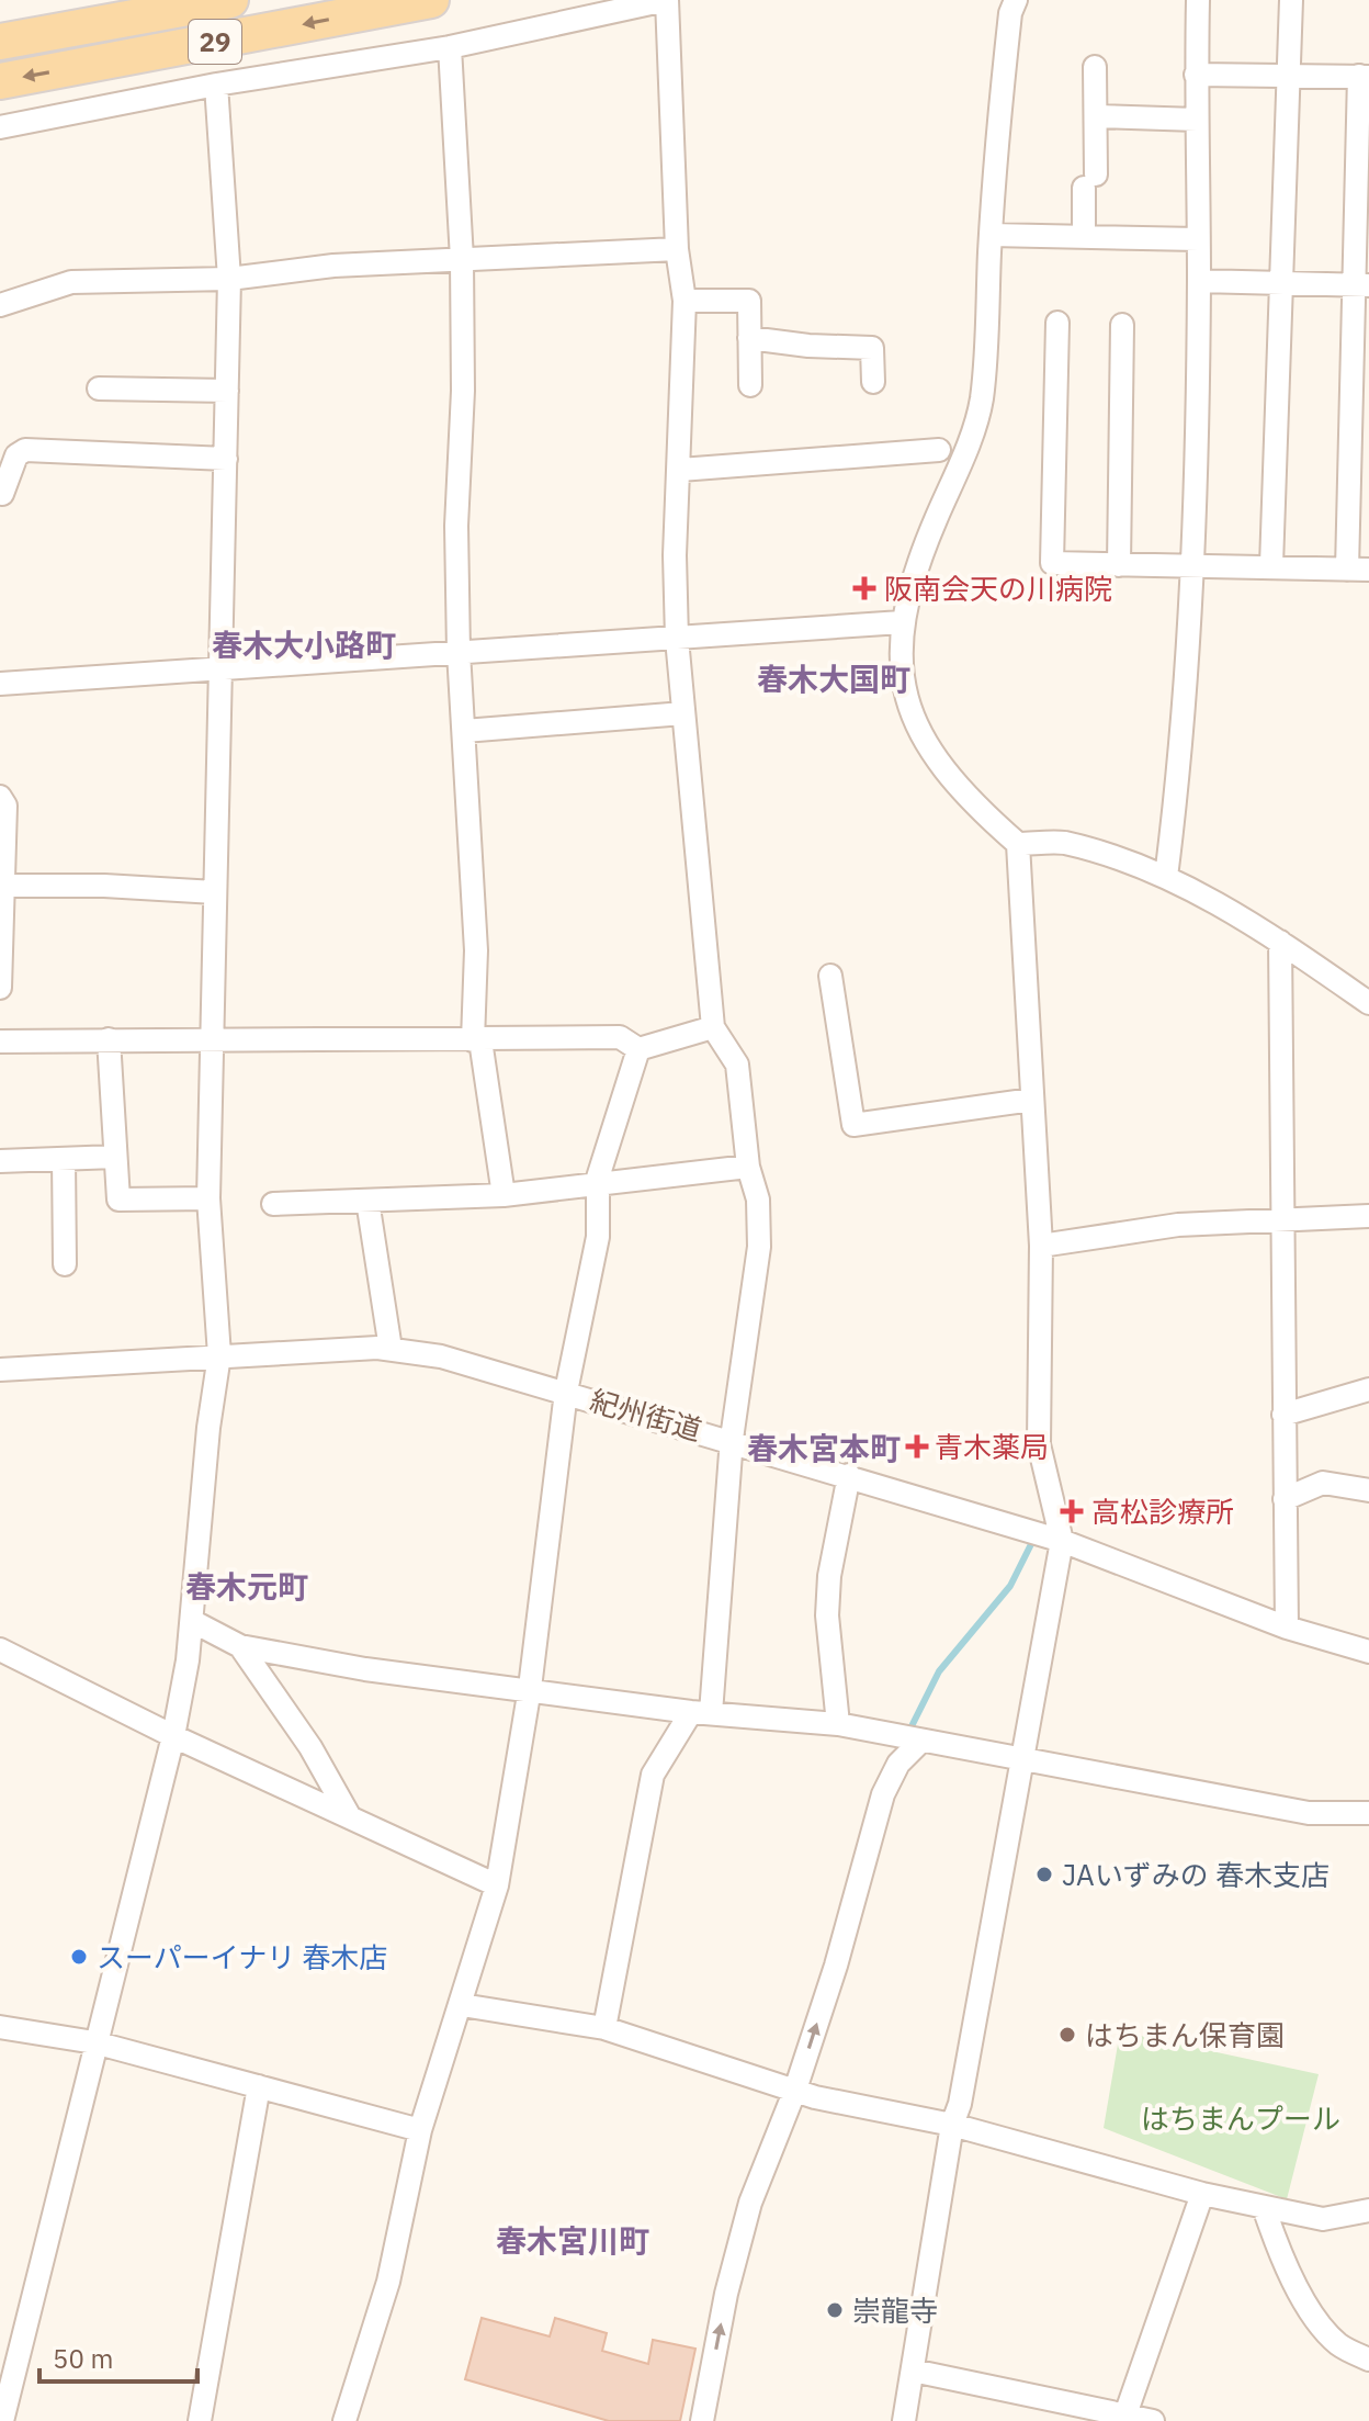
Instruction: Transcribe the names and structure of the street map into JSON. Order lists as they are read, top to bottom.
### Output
{
  "streets": {
    "main road": ["29"],
    "street": ["紀州街道"]
  },
  "districts": [
    "春木大小路町",
    "春木大国町",
    "春木宮本町",
    "春木元町",
    "春木宮川町"
  ],
  "parks": ["はちまんプール"],
  "places": {
    "health": ["阪南会天の川病院", "青木薬局", "高松診療所"],
    "other": [
      "JAいずみの 春木支店",
      "スーパーイナリ 春木店",
      "はちまん保育園",
      "崇龍寺"
    ]
  },
  "scale_bar": "50 m"
}
